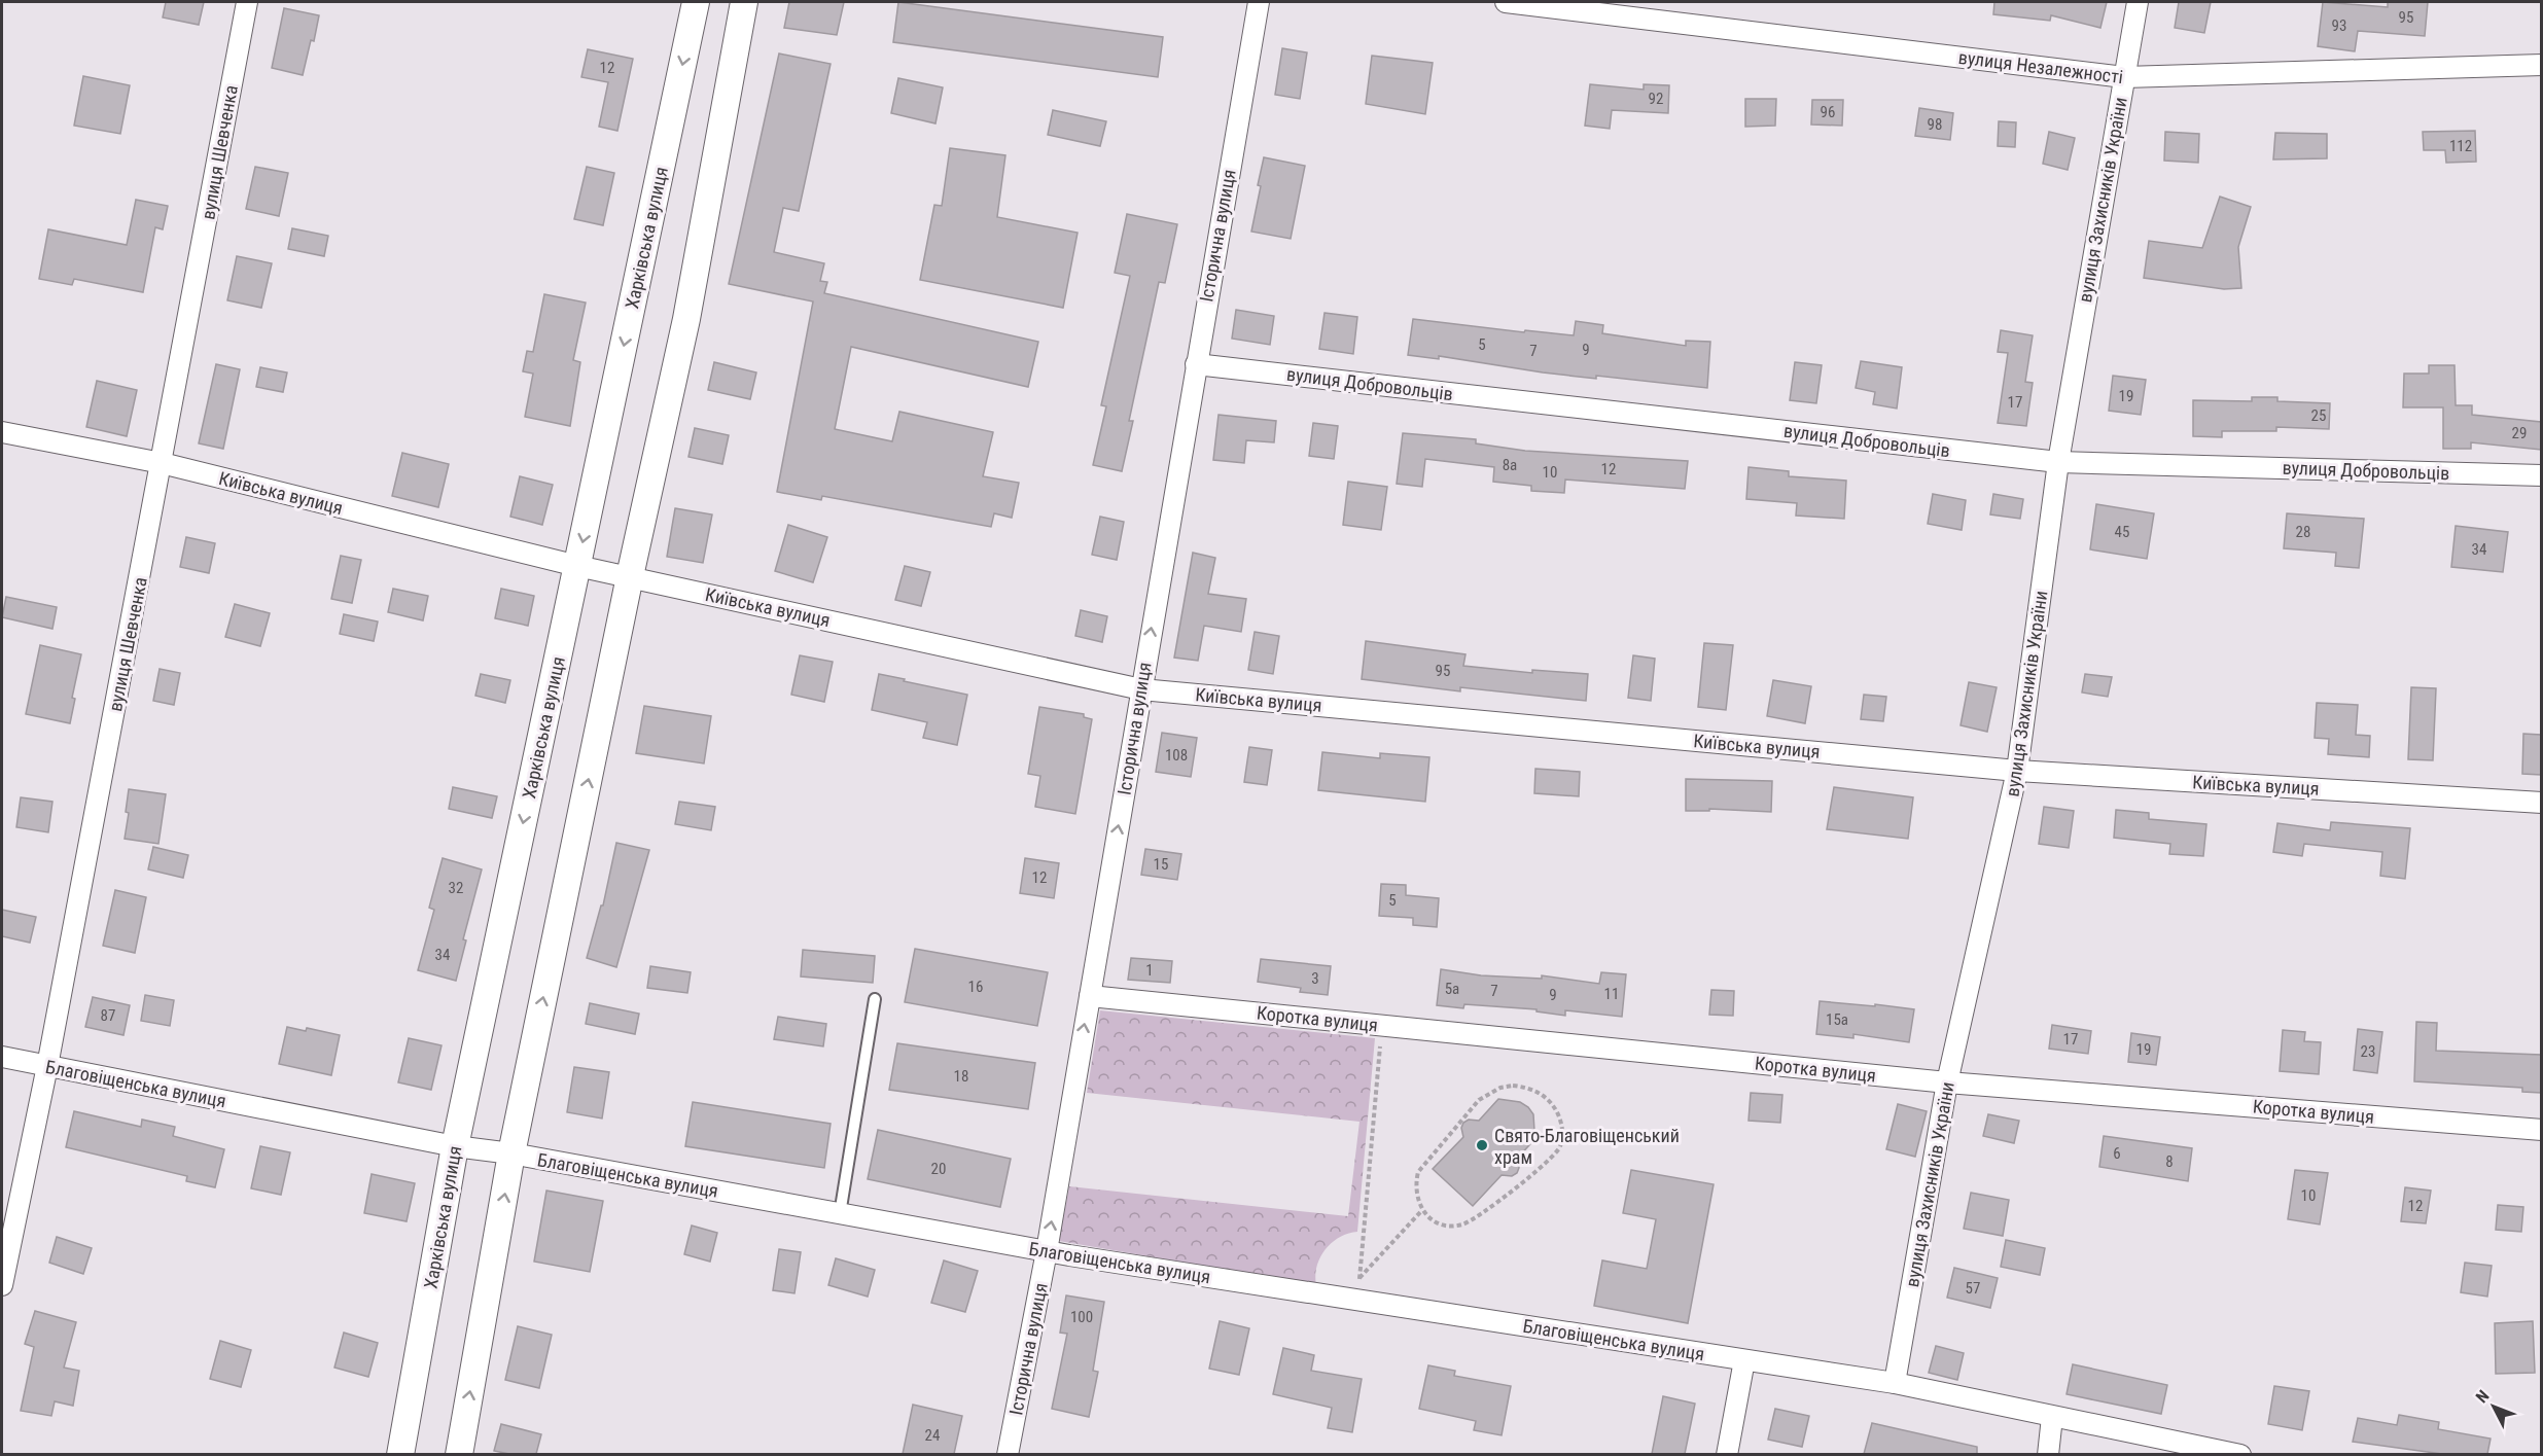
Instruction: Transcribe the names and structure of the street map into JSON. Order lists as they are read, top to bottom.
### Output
{
  "streets": {
    "street": [
      "вулиця Незалежності",
      "вулиця Шевченка",
      "вулиця Захисників України",
      "Історична вулиця",
      "Харківська вулиця",
      "вулиця Добровольців",
      "Київська вулиця",
      "Коротка вулиця",
      "Благовіщенська вулиця"
    ]
  },
  "crossings": [
    ["вулиця Незалежності", "вулиця Захисників України"],
    ["вулиця Шевченка", "Київська вулиця"],
    ["вулиця Шевченка", "Благовіщенська вулиця"],
    ["вулиця Захисників України", "вулиця Добровольців"],
    ["вулиця Захисників України", "Київська вулиця"],
    ["вулиця Захисників України", "Коротка вулиця"],
    ["вулиця Захисників України", "Благовіщенська вулиця"],
    ["Історична вулиця", "вулиця Добровольців"],
    ["Історична вулиця", "Київська вулиця"],
    ["Історична вулиця", "Коротка вулиця"],
    ["Історична вулиця", "Благовіщенська вулиця"],
    ["Харківська вулиця", "Київська вулиця"],
    ["Харківська вулиця", "Благовіщенська вулиця"]
  ],
  "one_way": ["Історична вулиця"],
  "places": ["Свято-Благовіщенський храм"],
  "house_numbers": [
    "95",
    "93",
    "12",
    "92",
    "96",
    "98",
    "112",
    "5",
    "9",
    "7",
    "19",
    "17",
    "25",
    "29",
    "8а",
    "12",
    "10",
    "45",
    "28",
    "34",
    "95",
    "108",
    "15",
    "12",
    "32",
    "5",
    "34",
    "1",
    "3",
    "16",
    "5а",
    "7",
    "11",
    "9",
    "87",
    "15а",
    "17",
    "19",
    "23",
    "18",
    "6",
    "8",
    "20",
    "10",
    "12",
    "57",
    "100",
    "24"
  ],
  "north": "top left"
}
